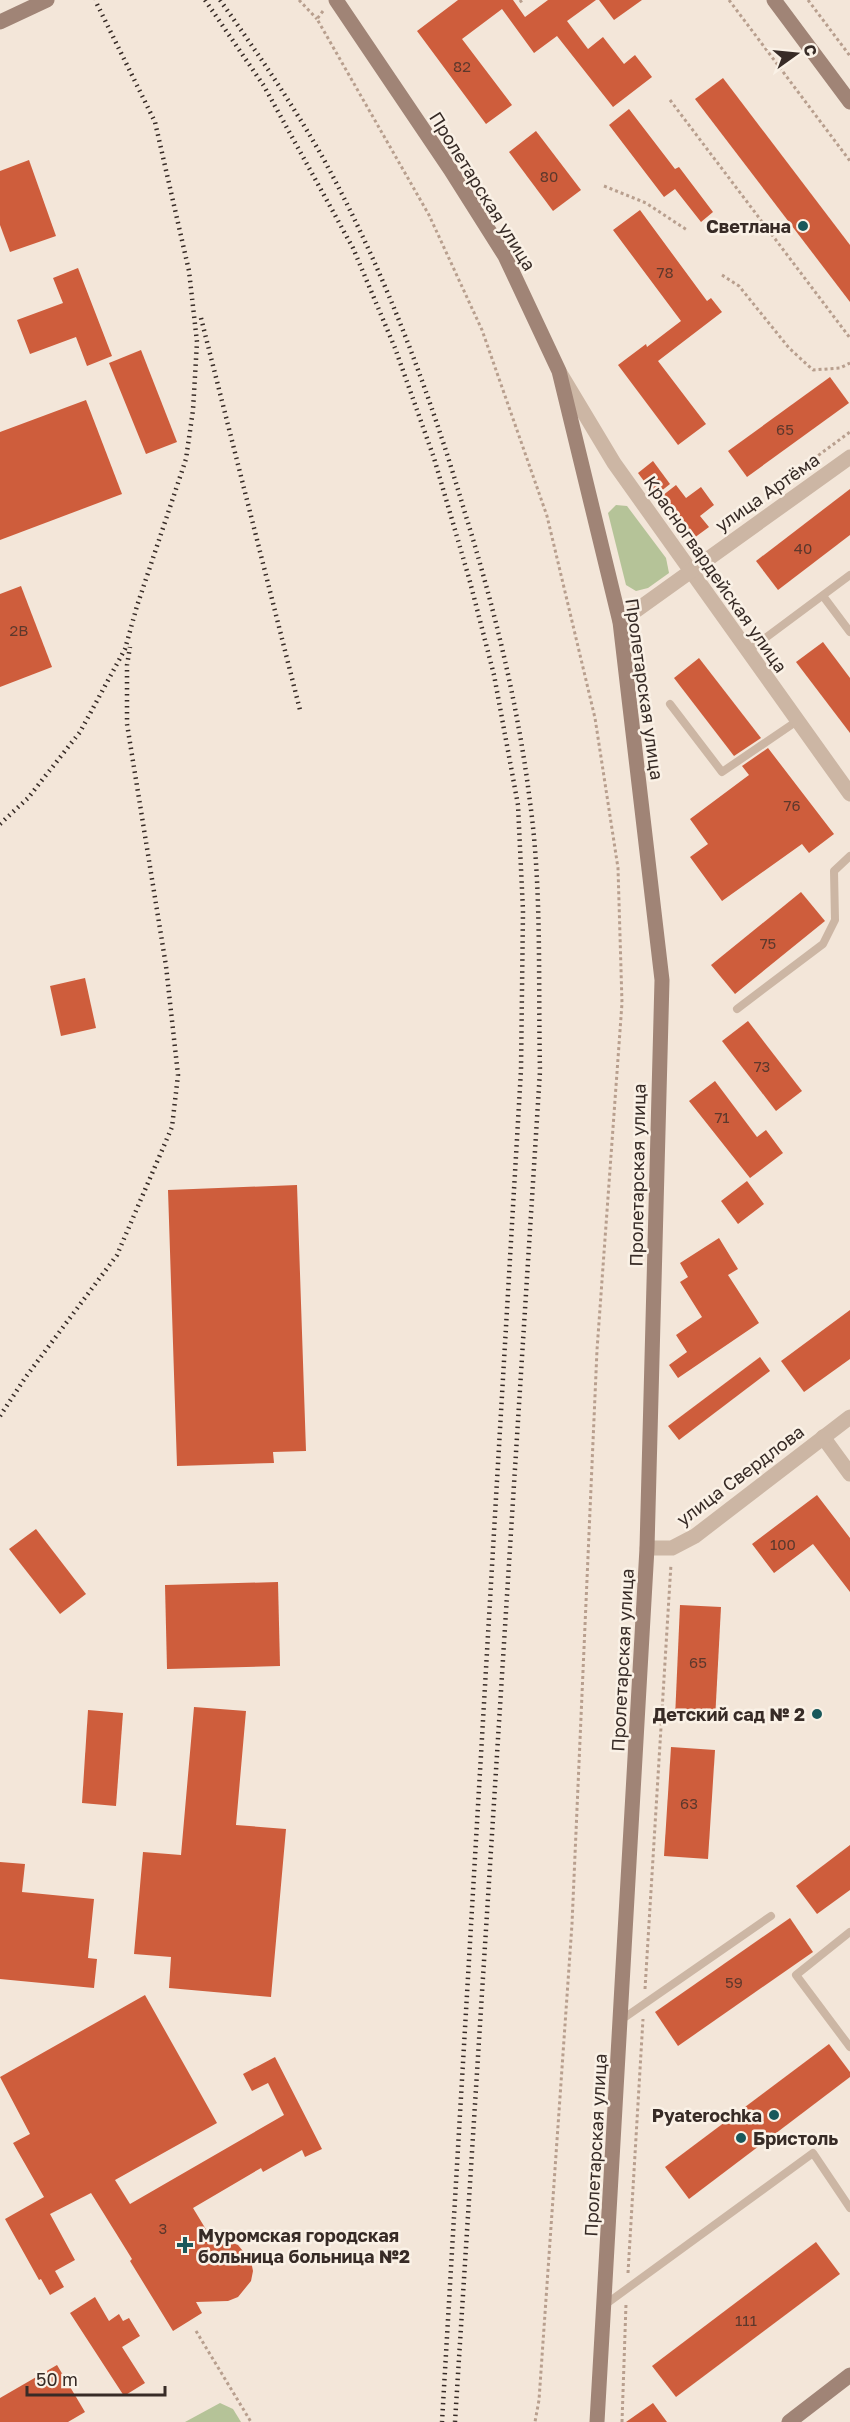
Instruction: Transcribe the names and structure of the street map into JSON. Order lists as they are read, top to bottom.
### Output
{
  "streets": {
    "street": [
      "Пролетарская улица",
      "улица Артёма",
      "Красногвардейская улица",
      "улица Свердлова"
    ]
  },
  "crossings": [
    ["Пролетарская улица", "улица Артёма"],
    ["Пролетарская улица", "Красногвардейская улица"],
    ["Пролетарская улица", "улица Свердлова"],
    ["улица Артёма", "Красногвардейская улица"]
  ],
  "places": {
    "other": [
      "Светлана",
      "Детский сад № 2",
      "Pyaterochka",
      "Бристоль"
    ],
    "health": ["Муромская городская больница больница №2"]
  },
  "house_numbers": [
    "82",
    "80",
    "78",
    "65",
    "40",
    "2В",
    "76",
    "75",
    "73",
    "71",
    "100",
    "65",
    "63",
    "59",
    "3",
    "111"
  ],
  "scale_bar": "50 m",
  "north": "right"
}
